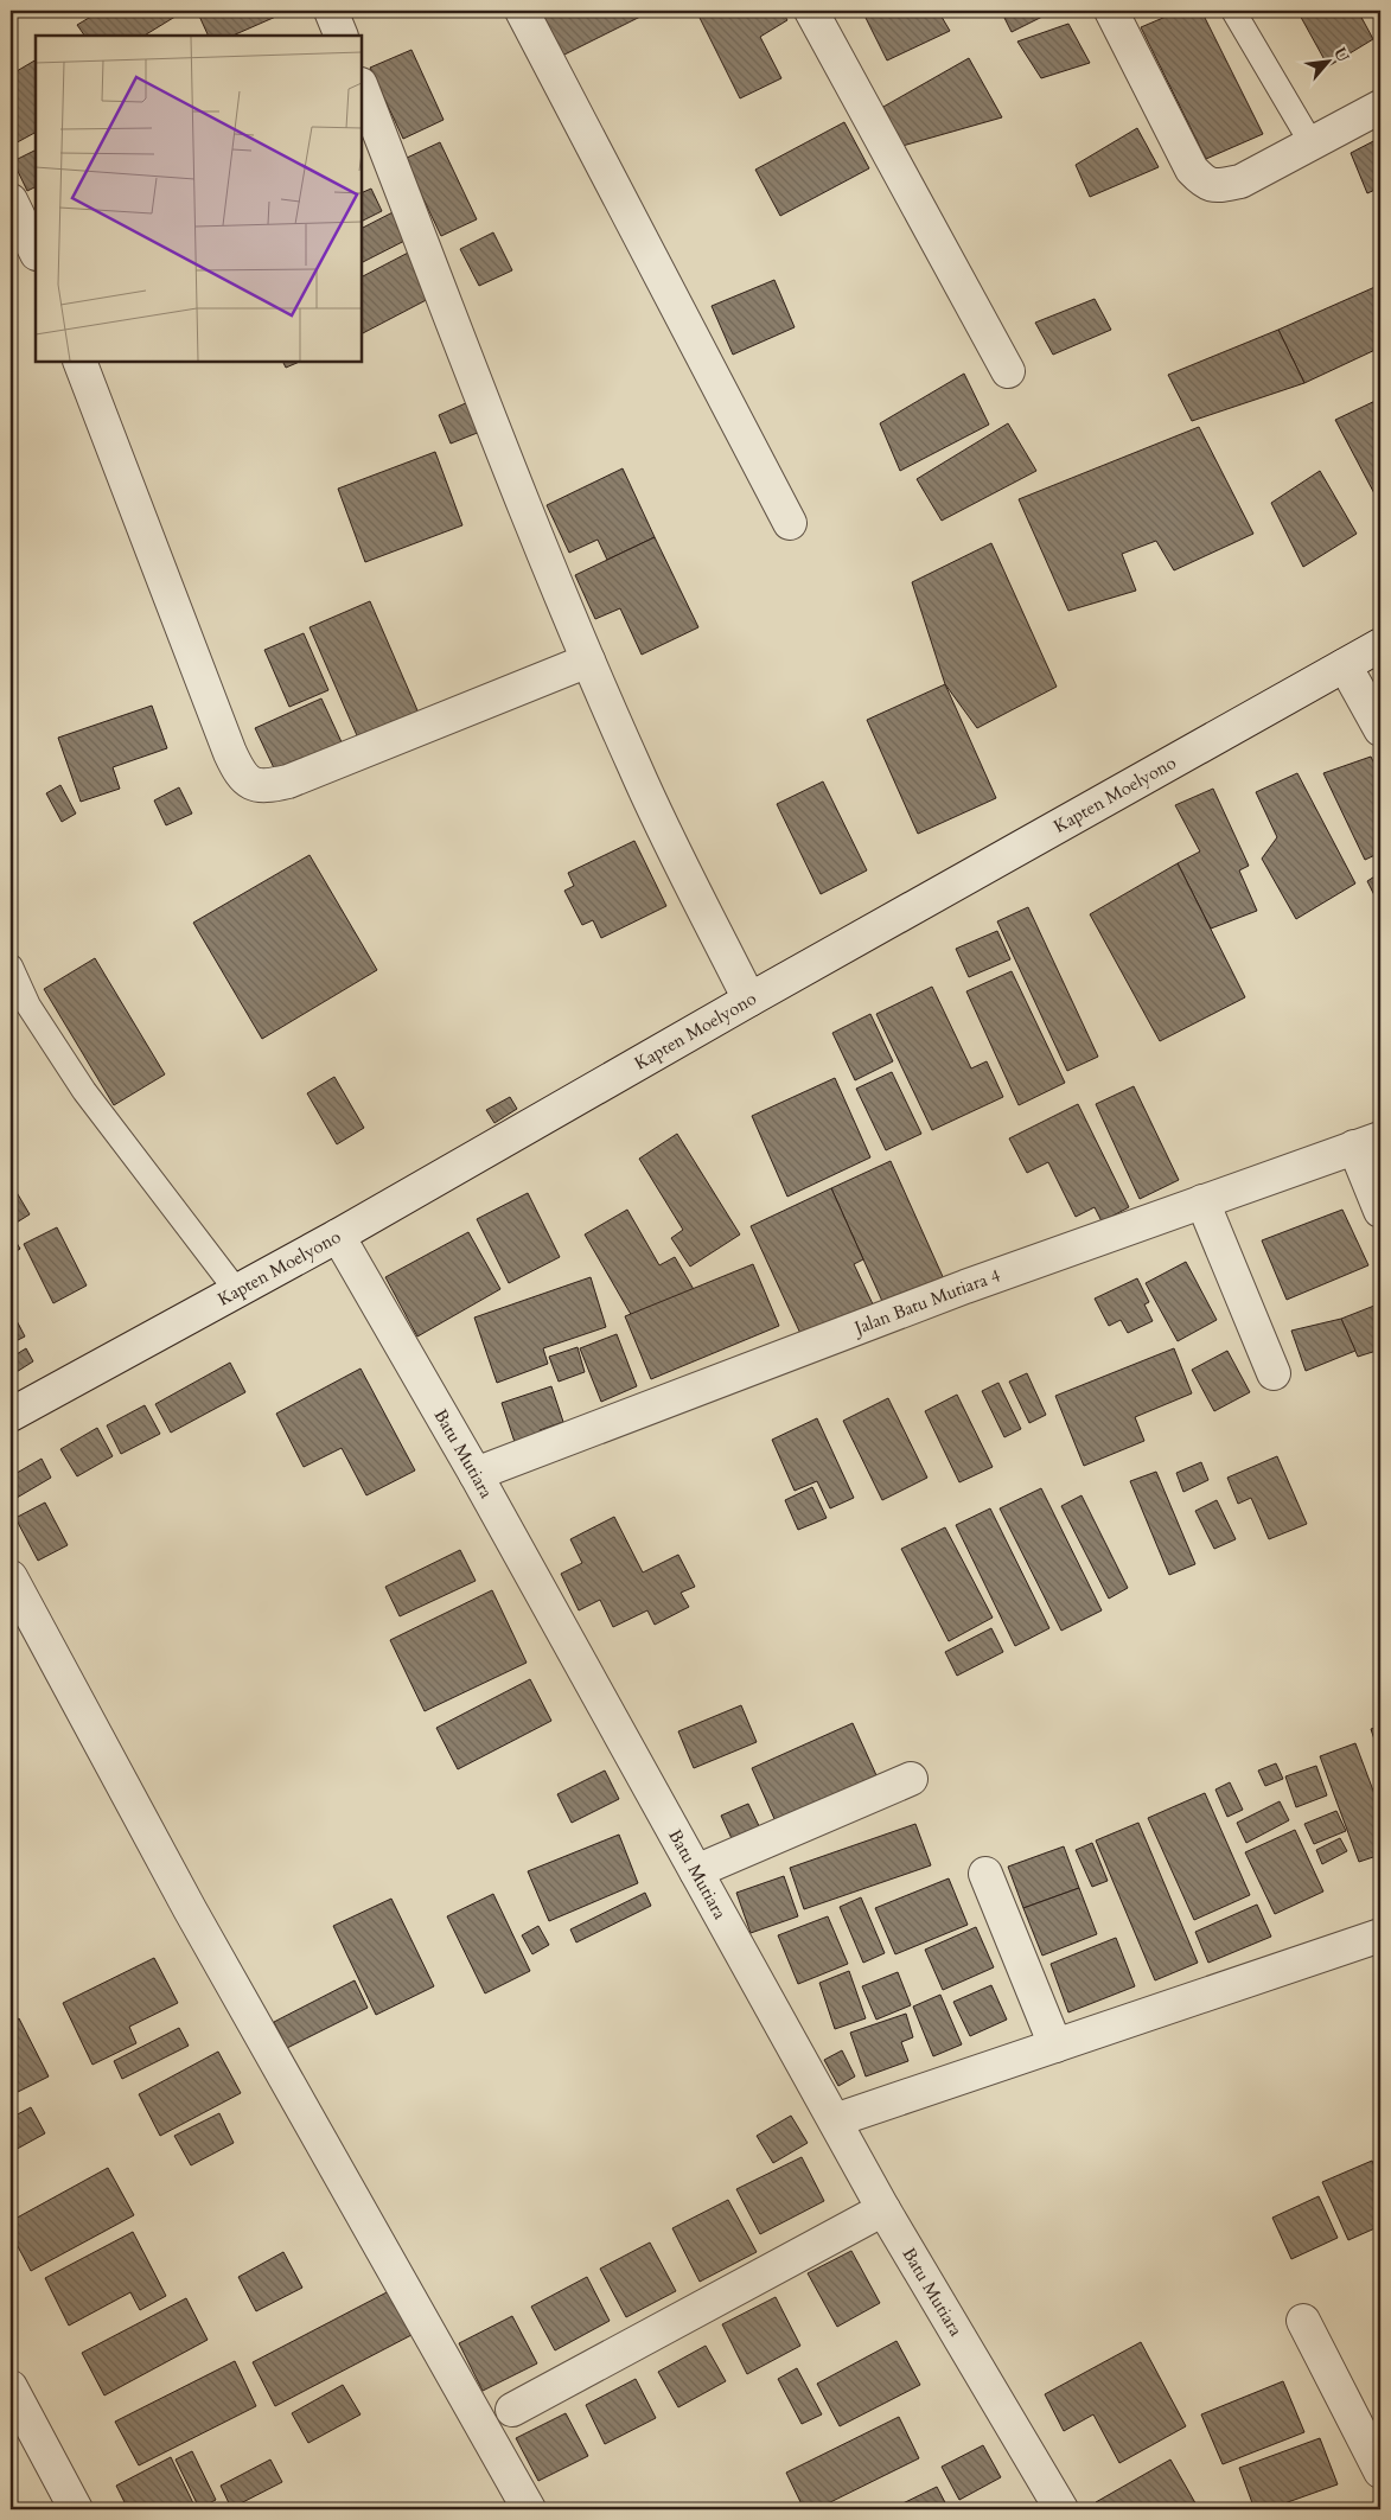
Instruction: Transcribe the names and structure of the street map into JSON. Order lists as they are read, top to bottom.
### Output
{
  "streets": {
    "street": ["Kapten Moelyono", "Jalan Batu Mutiara 4", "Batu Mutiara"]
  },
  "crossings": [
    ["Kapten Moelyono", "Batu Mutiara"],
    ["Jalan Batu Mutiara 4", "Batu Mutiara"]
  ],
  "north": "top right"
}
